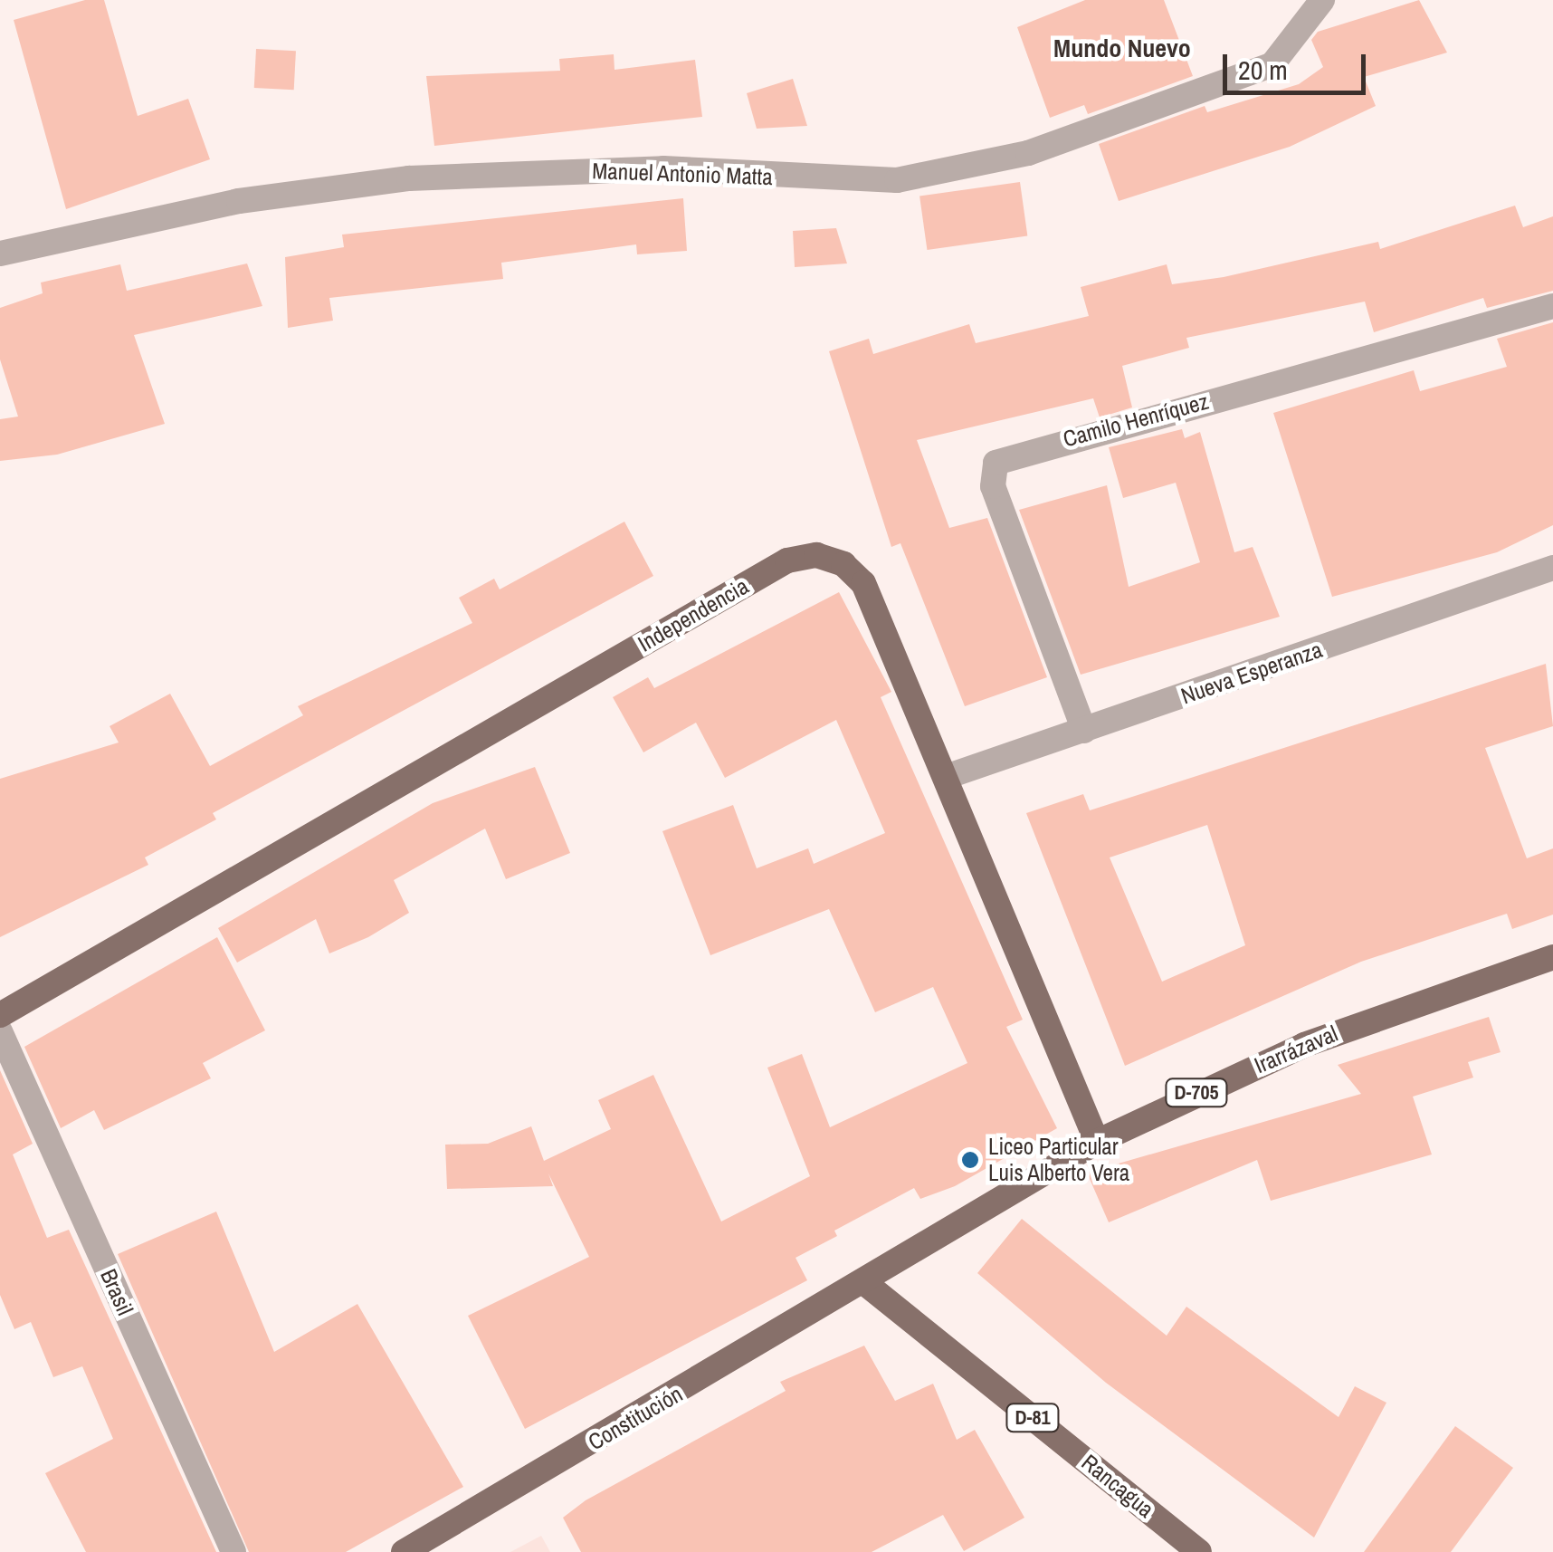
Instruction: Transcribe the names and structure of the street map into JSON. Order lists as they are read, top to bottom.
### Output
{
  "streets": {
    "main road": [
      "Independencia",
      "Irarrázaval",
      "D-705",
      "Constitución",
      "D-81",
      "Rancagua"
    ],
    "street": [
      "Manuel Antonio Matta",
      "Camilo Henríquez",
      "Nueva Esperanza",
      "Brasil"
    ]
  },
  "crossings": [
    ["Camilo Henríquez", "Nueva Esperanza"],
    ["Independencia", "Nueva Esperanza"],
    ["Independencia", "Irarrázaval"],
    ["Irarrázaval", "Constitución"],
    ["Irarrázaval", "Rancagua"],
    ["Constitución", "Rancagua"]
  ],
  "districts": ["Mundo Nuevo"],
  "places": ["Liceo Particular Luis Alberto Vera"],
  "scale_bar": "20 m"
}
